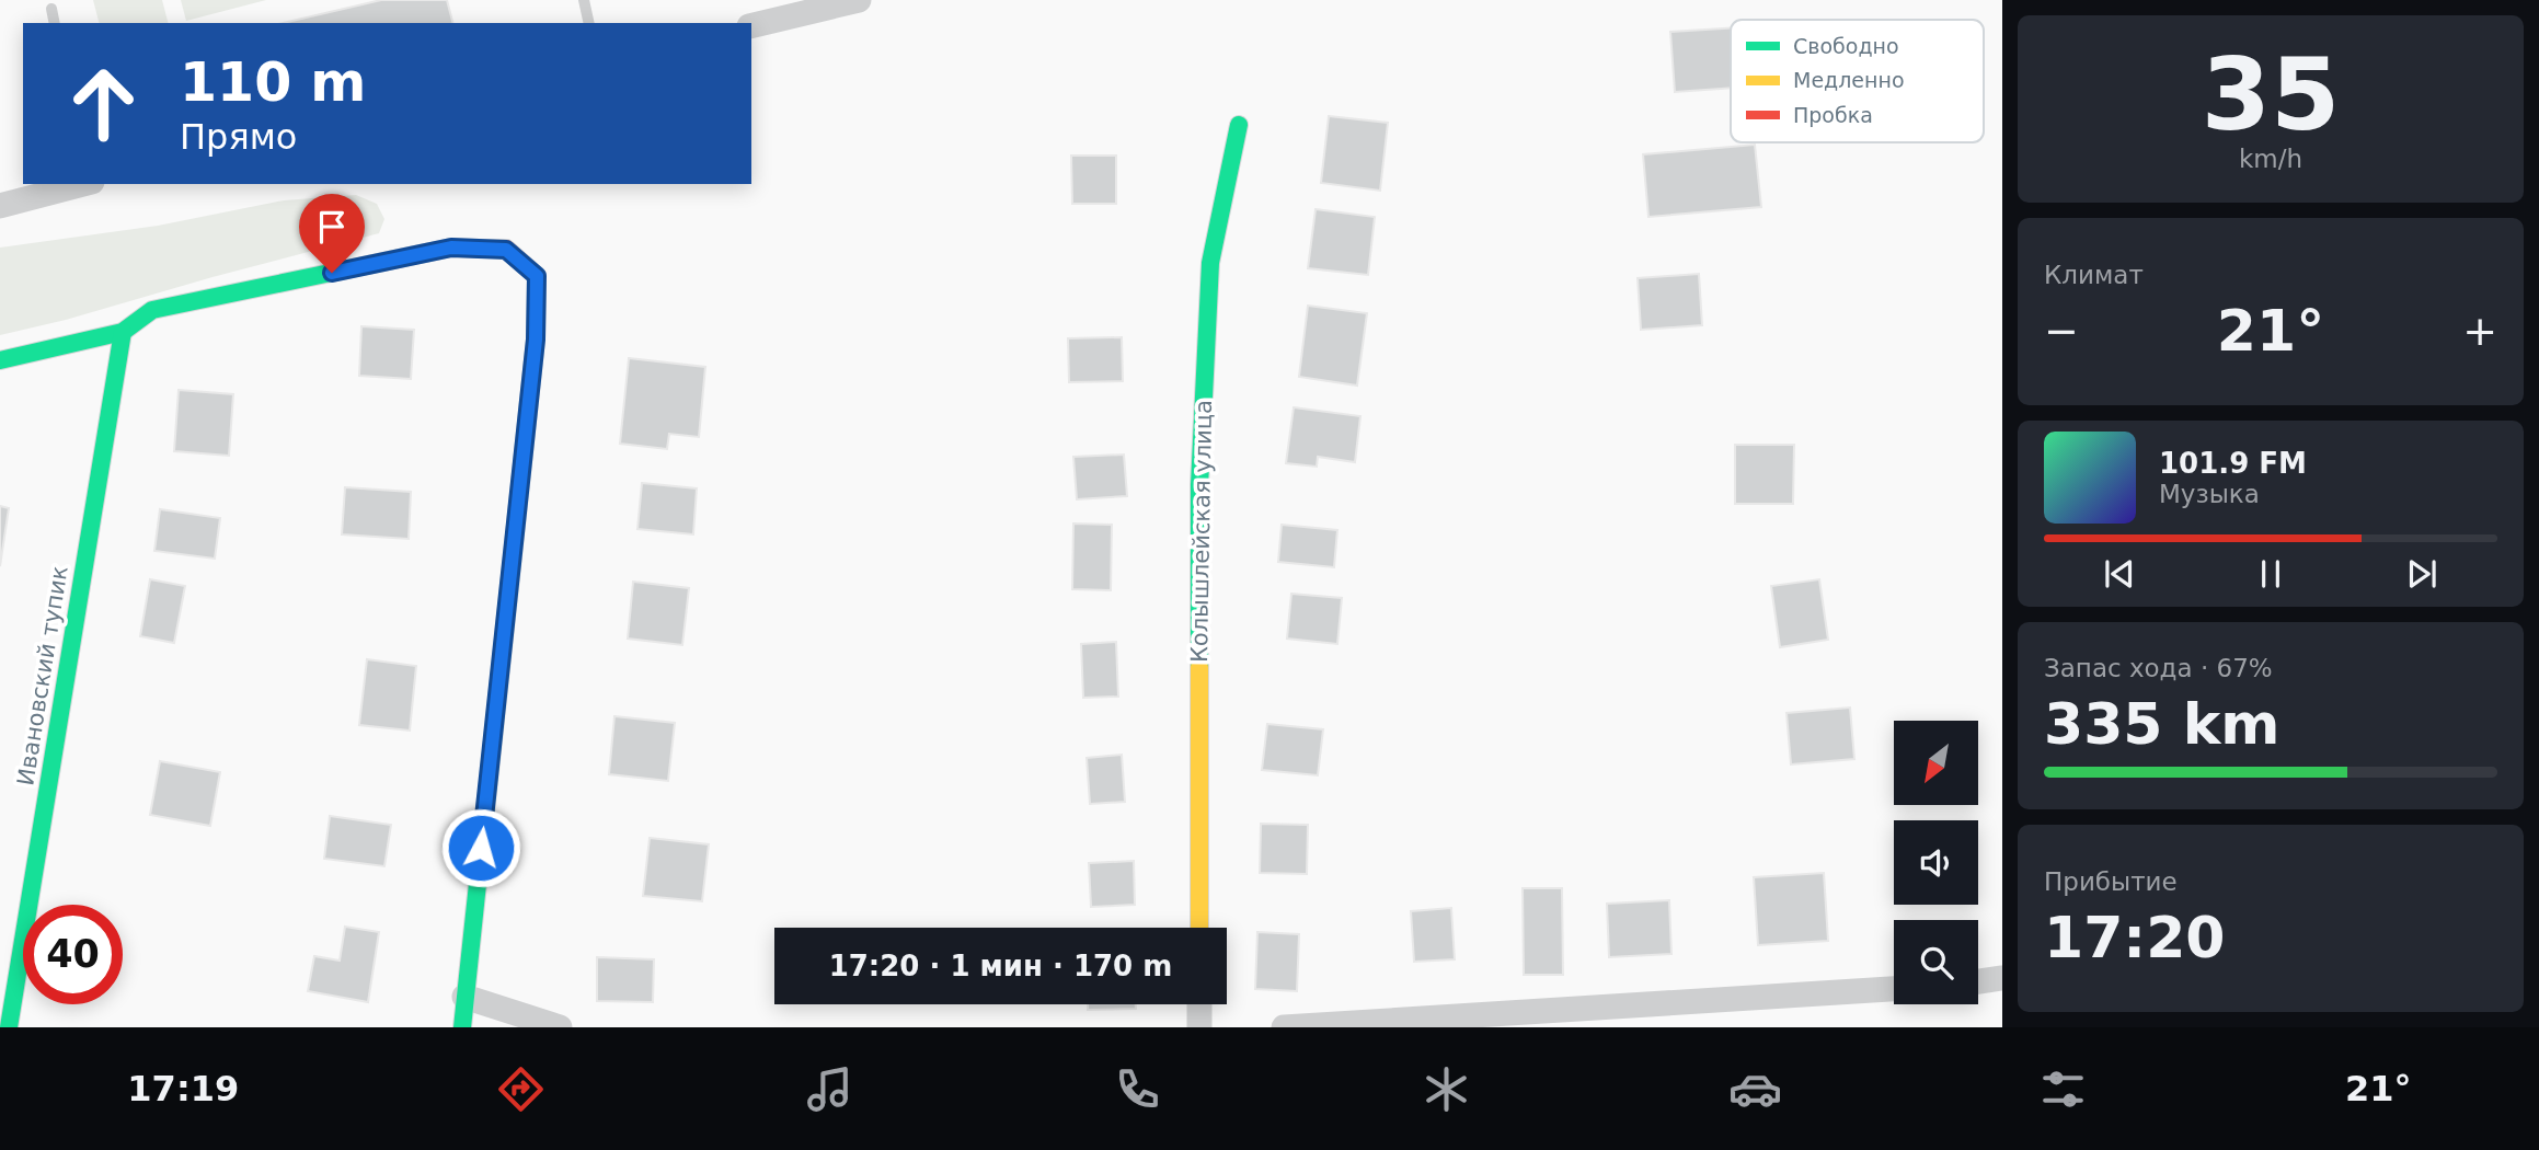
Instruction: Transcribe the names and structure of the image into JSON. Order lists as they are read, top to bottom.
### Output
{
  "streets": {
    "street": ["Колышлейская улица", "Ивановский тупик"]
  },
  "legend": ["Свободно", "Медленно", "Пробка"],
  "north": "bottom left",
  "page": {
    "tile": [
      ["35", "km/h"],
      "Климат",
      ["Запас хода · 67%", "335 km"],
      ["Прибытие", "17:20"]
    ],
    "turn": ["110 m", "Прямо"],
    "heat": ["−", "21°", "+"],
    "song": ["101.9 FM", "Музыка"],
    "limit": "40",
    "trip": "17:20 · 1 мин · 170 m",
    "tabs": ["17:19", "21°"]
  }
}
